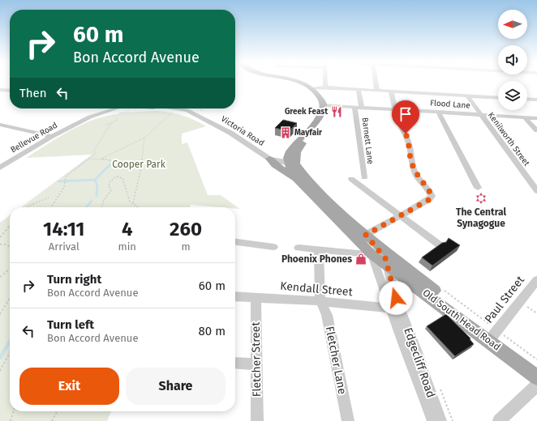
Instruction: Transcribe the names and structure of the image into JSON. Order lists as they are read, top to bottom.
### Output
{
  "streets": {
    "main road": ["Old South Head Road"],
    "street": [
      "Flood Lane",
      "Victoria Road",
      "Bellevue Road",
      "Kenilworth Street",
      "Barnett Lane",
      "Kendall Street",
      "Paul Street",
      "Fletcher Street",
      "Fletcher Lane",
      "Edgecliff Road"
    ]
  },
  "crossings": [
    ["Flood Lane", "Kenilworth Street"],
    ["Flood Lane", "Barnett Lane"],
    ["Victoria Road", "Old South Head Road"],
    ["Kendall Street", "Fletcher Street"],
    ["Kendall Street", "Fletcher Lane"],
    ["Kendall Street", "Edgecliff Road"],
    ["Paul Street", "Old South Head Road"],
    ["Old South Head Road", "Edgecliff Road"]
  ],
  "parks": ["Cooper Park"],
  "places": {
    "restaurant": ["Greek Feast"],
    "building": ["Mayfair"],
    "synagogue": ["The Central Synagogue"],
    "shop": ["Phoenix Phones"]
  },
  "north": "left",
  "page": {
    "turn": ["60 m", "Bon Accord Avenue"],
    "then": "Then",
    "eta": [
      "14:11",
      "Arrival",
      "4",
      "min",
      "260",
      "m"
    ],
    "list": [
      {
        "name": "Turn right",
        "note": "Bon Accord Avenue",
        "value": "60 m"
      },
      {
        "name": "Turn left",
        "note": "Bon Accord Avenue",
        "value": "80 m"
      }
    ],
    "buttons": ["Exit", "Share"]
  }
}
